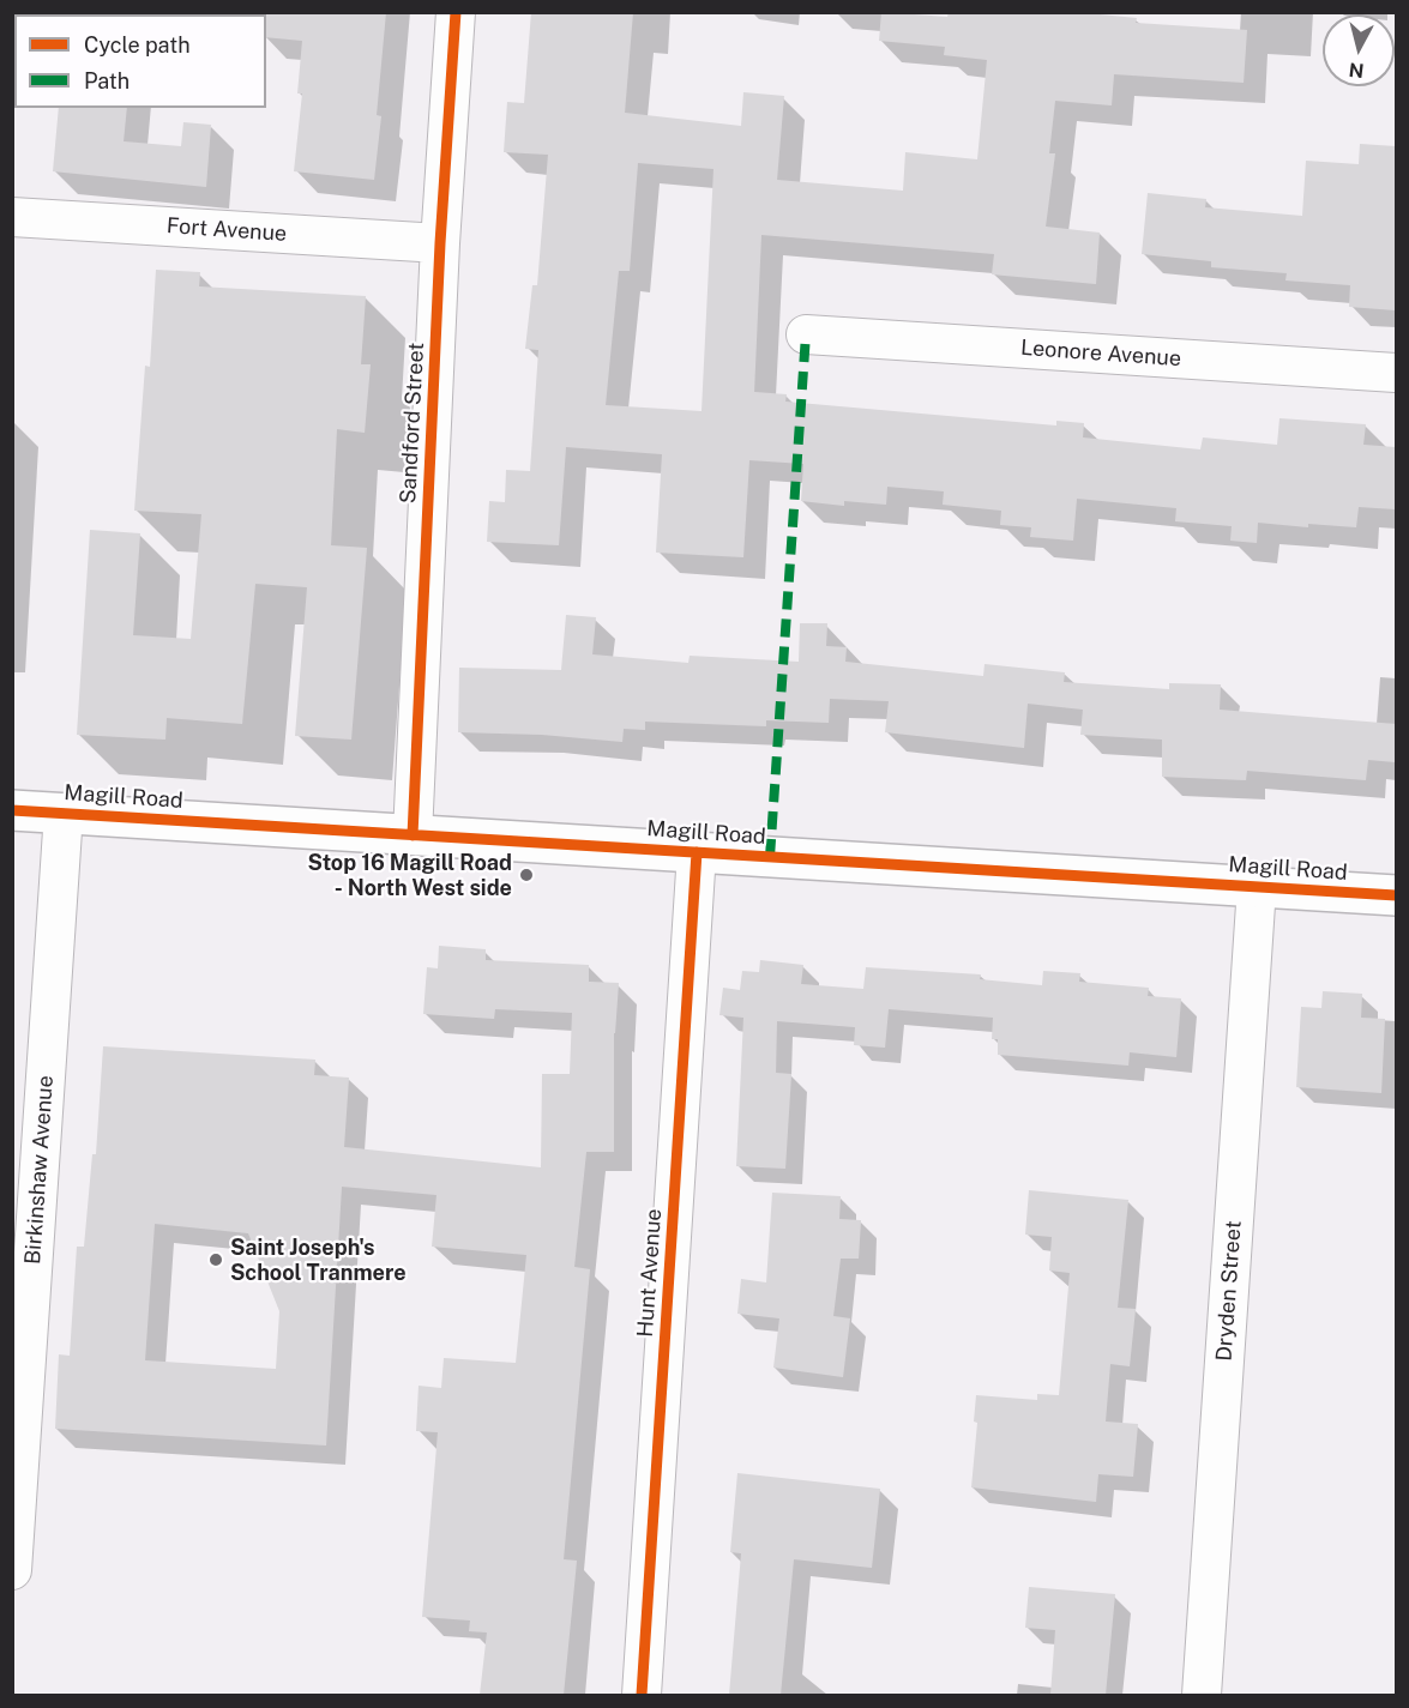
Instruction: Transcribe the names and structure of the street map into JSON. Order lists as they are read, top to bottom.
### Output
{
  "streets": {
    "main road": ["Magill Road"],
    "street": [
      "Fort Avenue",
      "Leonore Avenue",
      "Sandford Street",
      "Birkinshaw Avenue",
      "Hunt Avenue",
      "Dryden Street"
    ]
  },
  "crossings": [
    ["Fort Avenue", "Sandford Street"],
    ["Sandford Street", "Magill Road"],
    ["Magill Road", "Birkinshaw Avenue"],
    ["Magill Road", "Hunt Avenue"],
    ["Magill Road", "Dryden Street"]
  ],
  "places": ["Stop 16 Magill Road - North West side", "Saint Joseph's School Tranmere"],
  "legend": ["Cycle path", "Path"],
  "north": "bottom"
}
